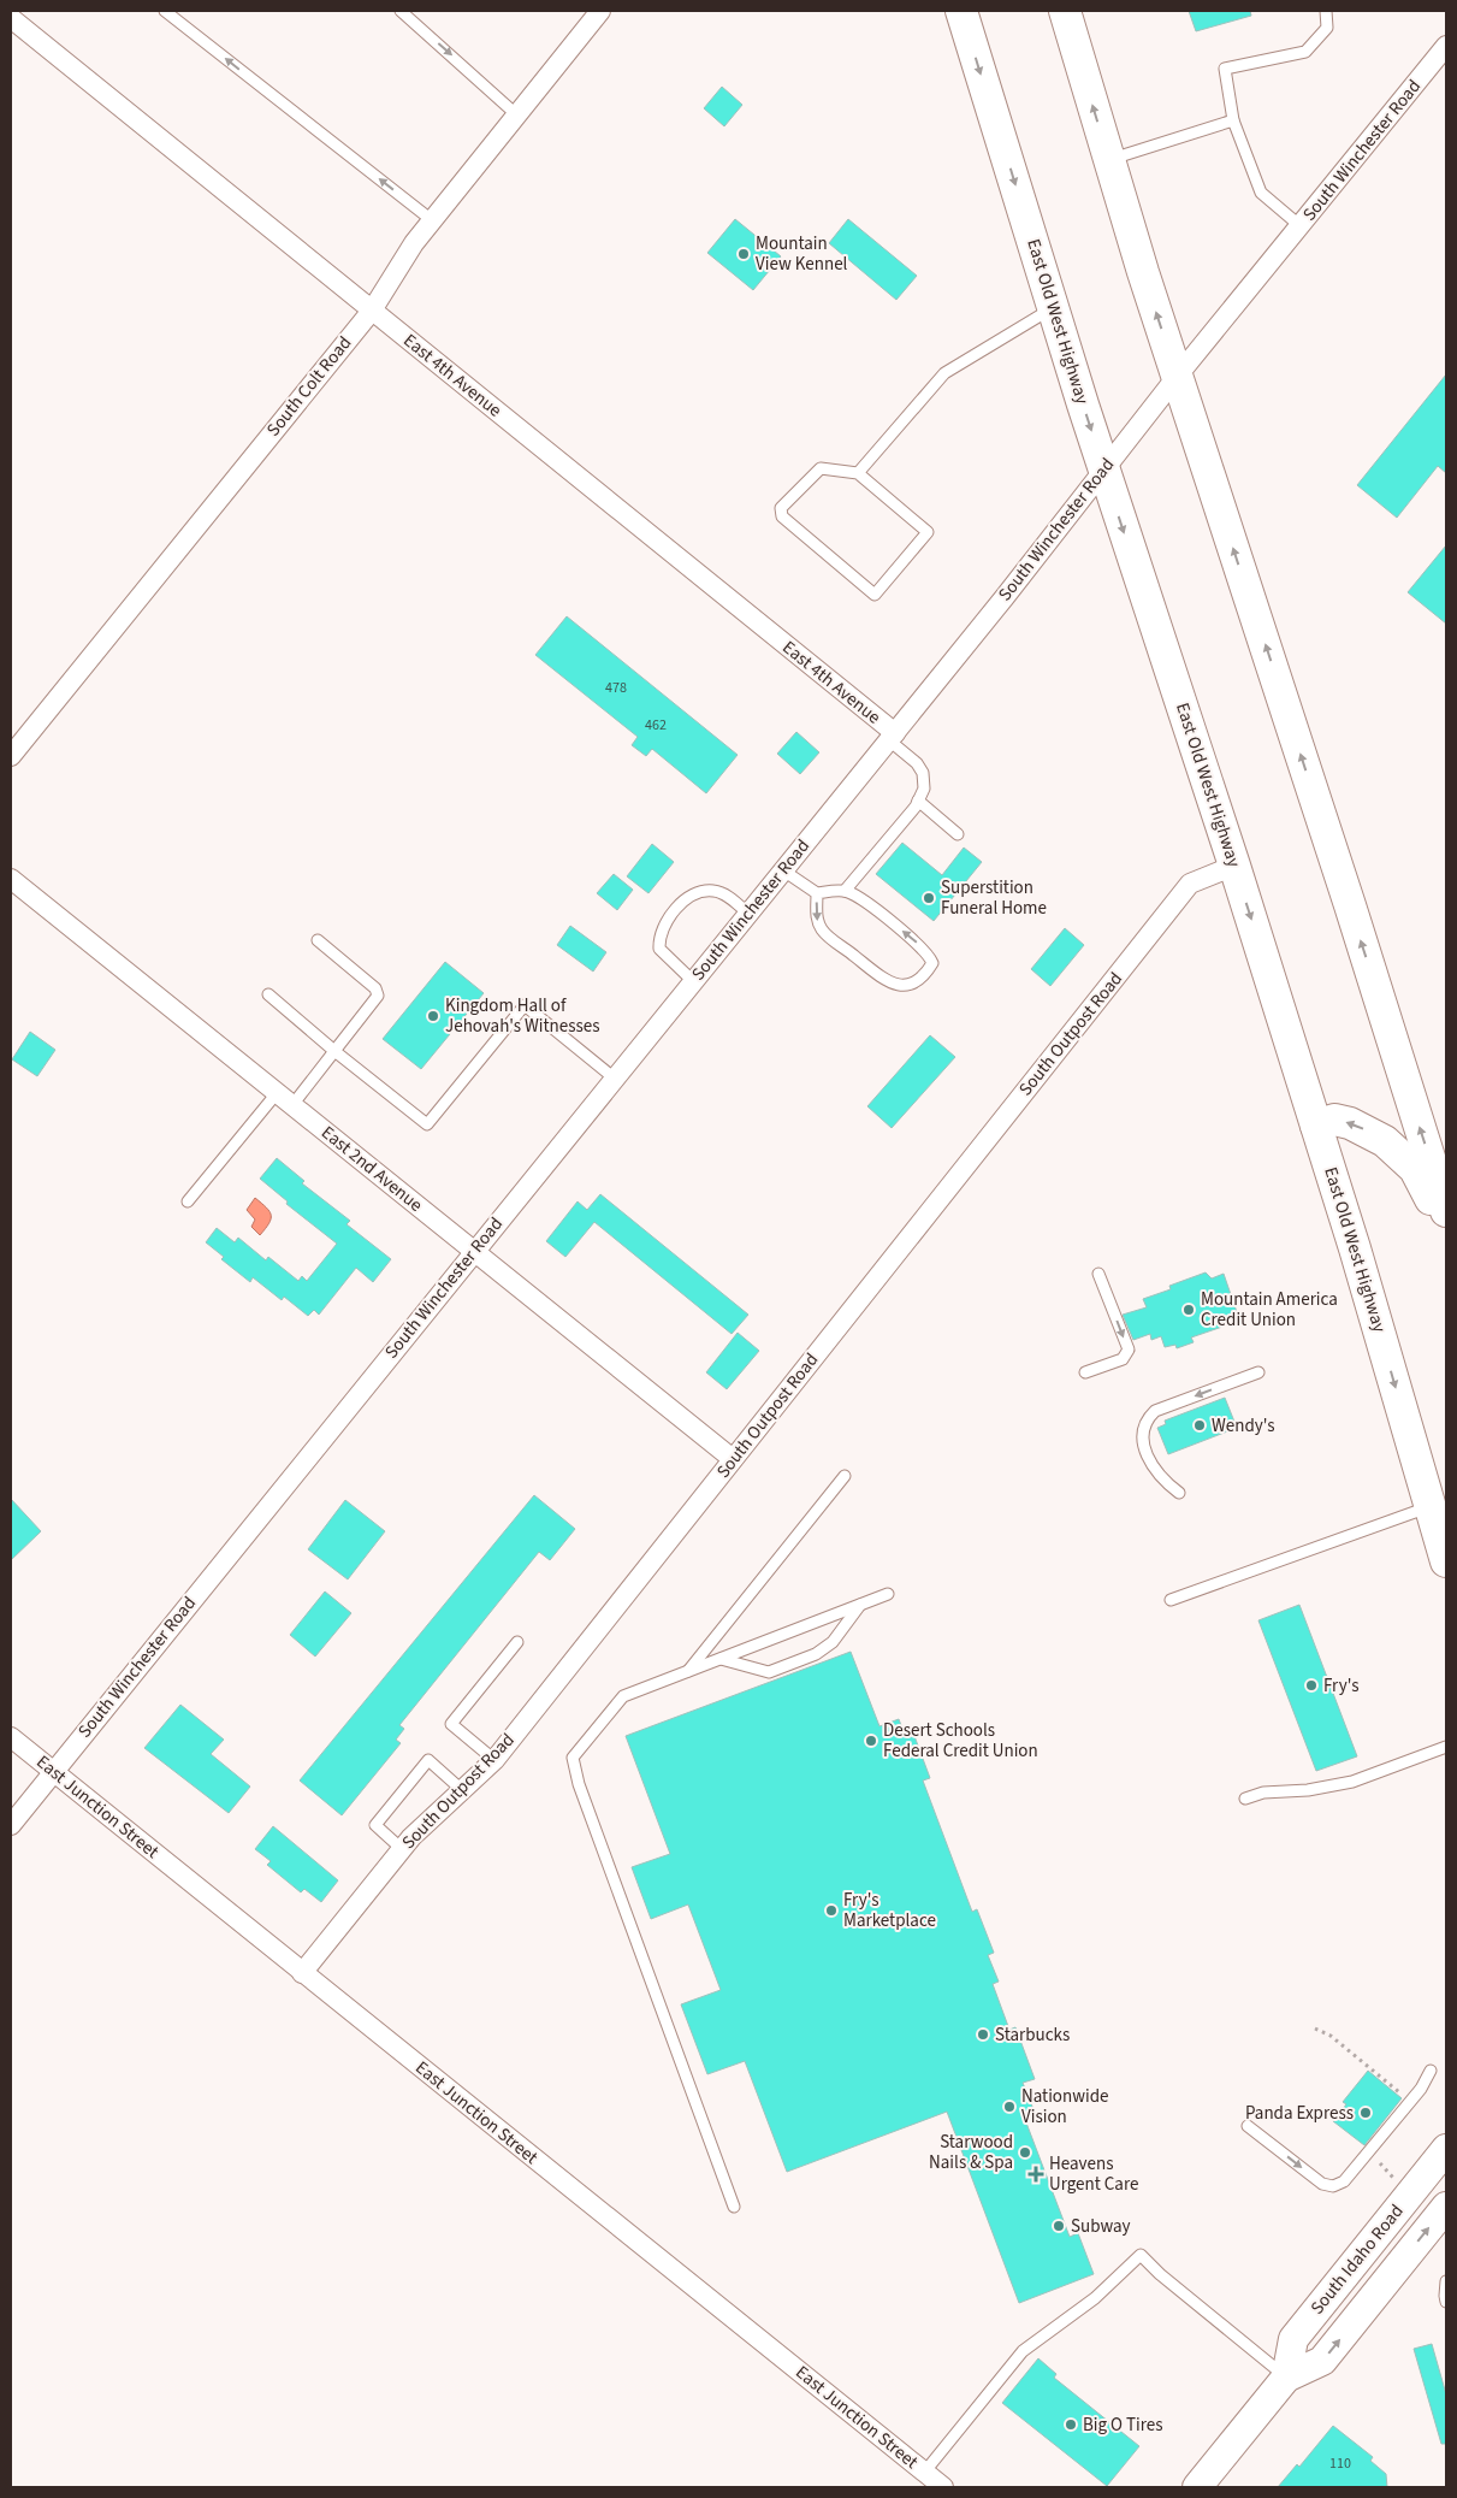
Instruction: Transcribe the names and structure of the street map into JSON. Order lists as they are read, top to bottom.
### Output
{
  "streets": {
    "main road": ["East Old West Highway", "South Idaho Road"],
    "street": [
      "South Winchester Road",
      "East 4th Avenue",
      "South Colt Road",
      "South Outpost Road",
      "East 2nd Avenue",
      "East Junction Street"
    ]
  },
  "crossings": [
    ["South Winchester Road", "East Old West Highway"],
    ["South Winchester Road", "East 4th Avenue"],
    ["South Winchester Road", "East 2nd Avenue"],
    ["South Winchester Road", "East Junction Street"],
    ["East Old West Highway", "South Outpost Road"],
    ["East 4th Avenue", "South Colt Road"],
    ["South Outpost Road", "East 2nd Avenue"],
    ["South Outpost Road", "East Junction Street"]
  ],
  "places": {
    "other": [
      "Mountain View Kennel",
      "Superstition Funeral Home",
      "Kingdom Hall of Jehovah's Witnesses",
      "Mountain America Credit Union",
      "Wendy's",
      "Fry's",
      "Desert Schools Federal Credit Union",
      "Fry's Marketplace",
      "Starbucks",
      "Nationwide Vision",
      "Panda Express",
      "Starwood Nails & Spa",
      "Subway",
      "Big O Tires"
    ],
    "health": ["Heavens Urgent Care"]
  },
  "house_numbers": ["478", "462", "110"]
}
